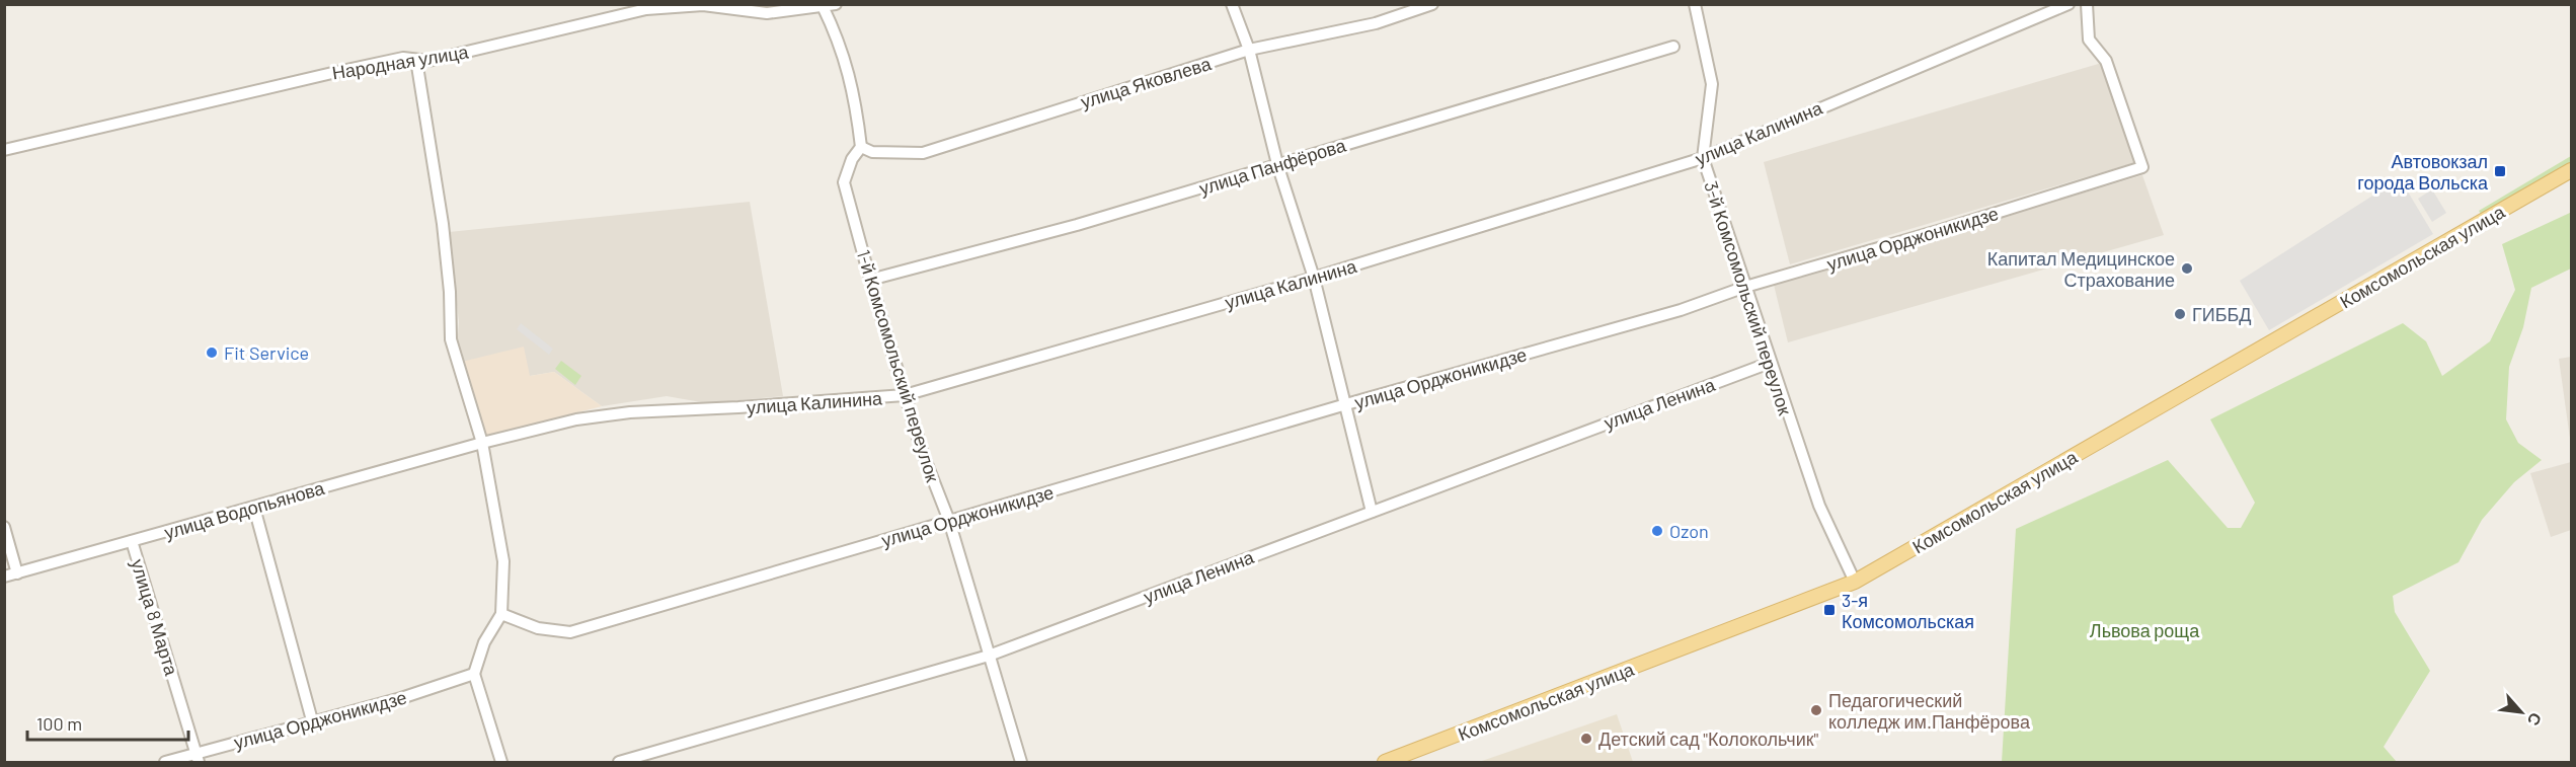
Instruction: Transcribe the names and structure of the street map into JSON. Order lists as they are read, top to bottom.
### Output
{
  "streets": {
    "main road": ["Комсомольская улица"],
    "street": [
      "Народная улица",
      "улица Яковлева",
      "улица Калинина",
      "улица Панфёрова",
      "улица Орджоникидзе",
      "3-й Комсомольский переулок",
      "1-й Комсомольский переулок",
      "улица Ленина",
      "улица Водопьянова",
      "улица 8 Марта"
    ]
  },
  "crossings": [
    ["улица Яковлева", "1-й Комсомольский переулок"],
    ["улица Калинина", "3-й Комсомольский переулок"],
    ["улица Калинина", "1-й Комсомольский переулок"],
    ["улица Калинина", "улица Водопьянова"],
    ["улица Панфёрова", "1-й Комсомольский переулок"],
    ["улица Орджоникидзе", "3-й Комсомольский переулок"],
    ["улица Орджоникидзе", "1-й Комсомольский переулок"],
    ["улица Орджоникидзе", "улица 8 Марта"],
    ["Комсомольская улица", "3-й Комсомольский переулок"],
    ["3-й Комсомольский переулок", "улица Ленина"],
    ["1-й Комсомольский переулок", "улица Ленина"],
    ["улица Водопьянова", "улица 8 Марта"]
  ],
  "parks": ["Львова роща"],
  "places": {
    "transit": ["Автовокзал города Вольска", "3-я Комсомольская"],
    "other": [
      "Капитал Медицинское Страхование",
      "ГИББД",
      "Fit Service",
      "Ozon",
      "Педагогический колледж им.Панфёрова",
      "Детский сад \"Колокольчик\""
    ]
  },
  "scale_bar": "100 m",
  "north": "bottom right"
}
